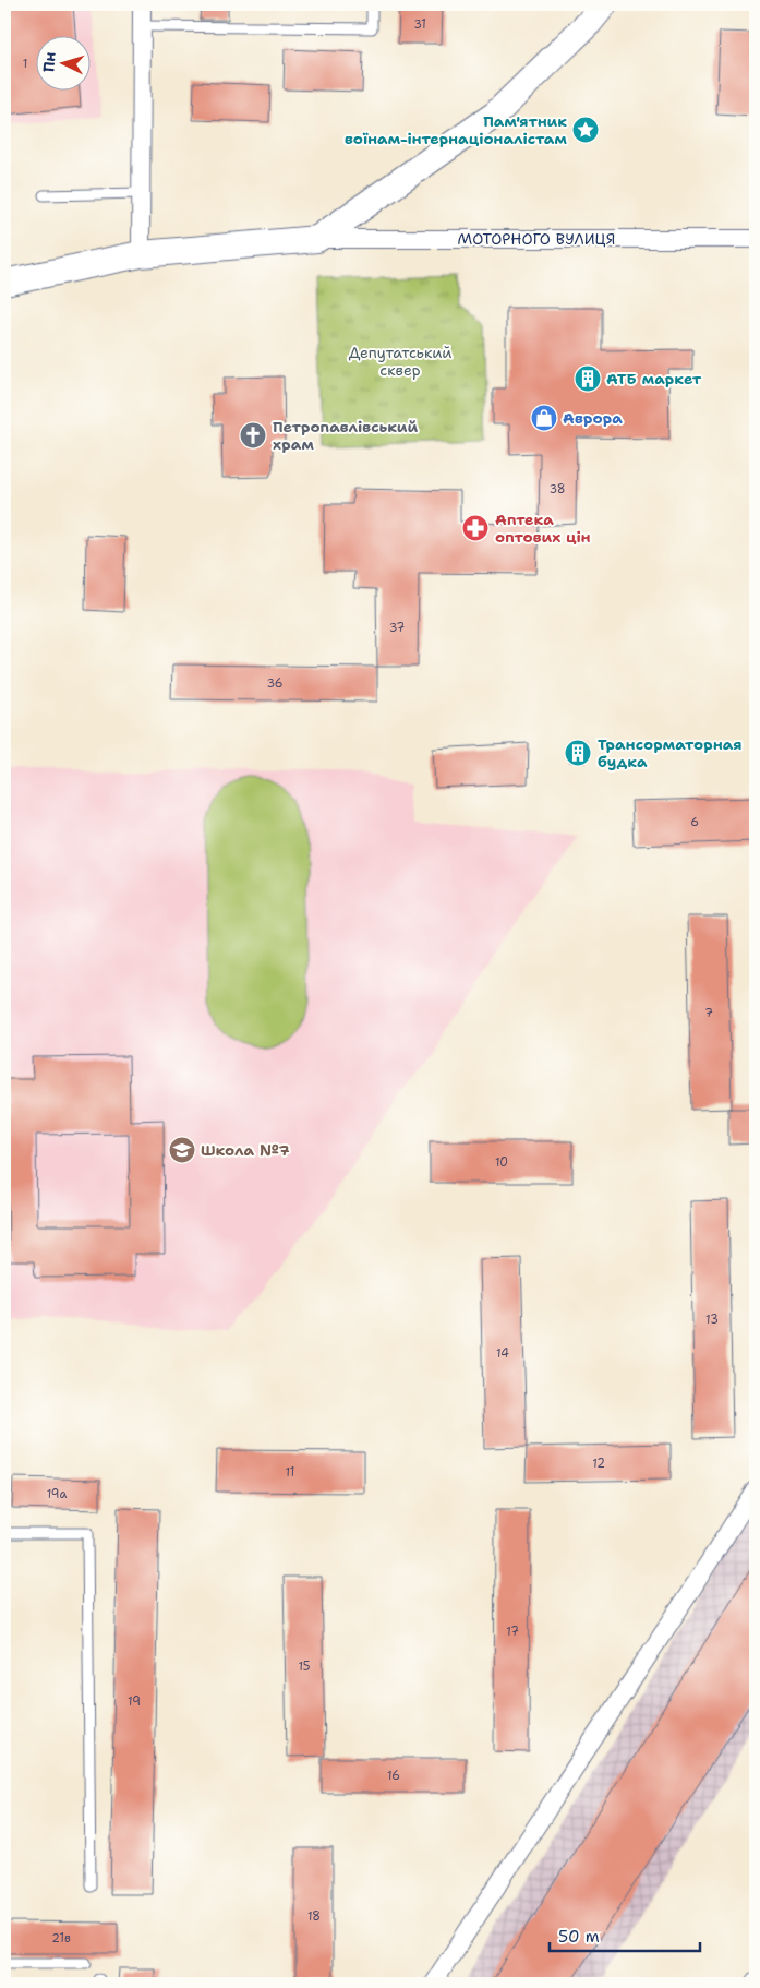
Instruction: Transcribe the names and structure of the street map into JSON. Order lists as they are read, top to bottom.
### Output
{
  "streets": {
    "street": ["МОТОРНОГО ВУЛИЦЯ"]
  },
  "parks": ["Депутатський сквер"],
  "places": {
    "place": ["Пам'ятник воїнам-інтернаціоналістам"],
    "building": ["АТБ маркет", "Трансорматорная будка"],
    "shop": ["Аврора"],
    "church": ["Петропавлівський храм"],
    "pharmacy": ["Аптека оптових цін"],
    "school or university": ["Школа №7"]
  },
  "house_numbers": [
    "31",
    "1",
    "38",
    "37",
    "36",
    "6",
    "7",
    "10",
    "13",
    "14",
    "12",
    "11",
    "19а",
    "17",
    "15",
    "19",
    "16",
    "18",
    "21в"
  ],
  "scale_bar": "50 m",
  "north": "left"
}
